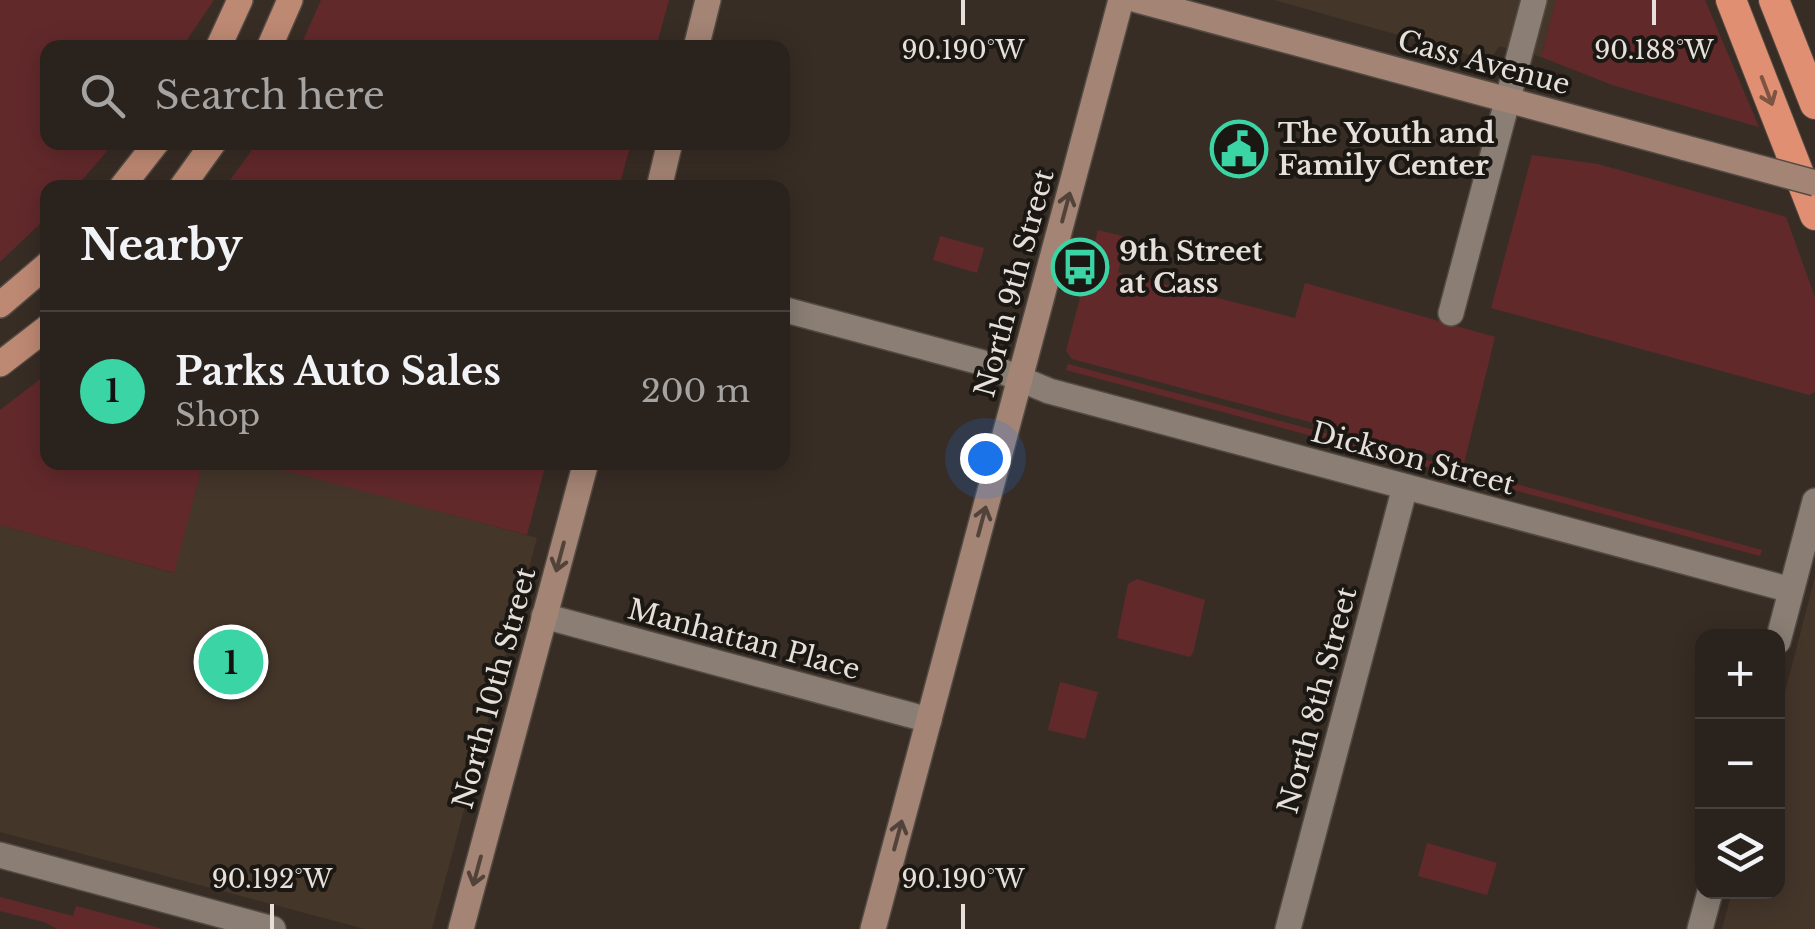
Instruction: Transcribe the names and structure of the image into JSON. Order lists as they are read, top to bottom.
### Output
{
  "streets": {
    "street": [
      "Cass Avenue",
      "North 9th Street",
      "Dickson Street",
      "Manhattan Place",
      "North 10th Street",
      "North 8th Street"
    ]
  },
  "crossings": [
    ["North 9th Street", "Dickson Street"],
    ["North 9th Street", "Manhattan Place"],
    ["Dickson Street", "North 8th Street"],
    ["Manhattan Place", "North 10th Street"]
  ],
  "one_way": ["North 9th Street", "North 10th Street"],
  "places": {
    "public building": ["The Youth and Family Center"],
    "bus stop": ["9th Street at Cass"]
  },
  "page": {
    "search": "Search here",
    "heading": "Nearby",
    "list": [
      {
        "mark": "1",
        "name": "Parks Auto Sales",
        "note": "Shop",
        "value": "200 m"
      }
    ],
    "pins": "1",
    "map_buttons": ["+", "−"]
  },
  "coordinates": ["90.190°W", "90.188°W", "90.192°W"]
}
